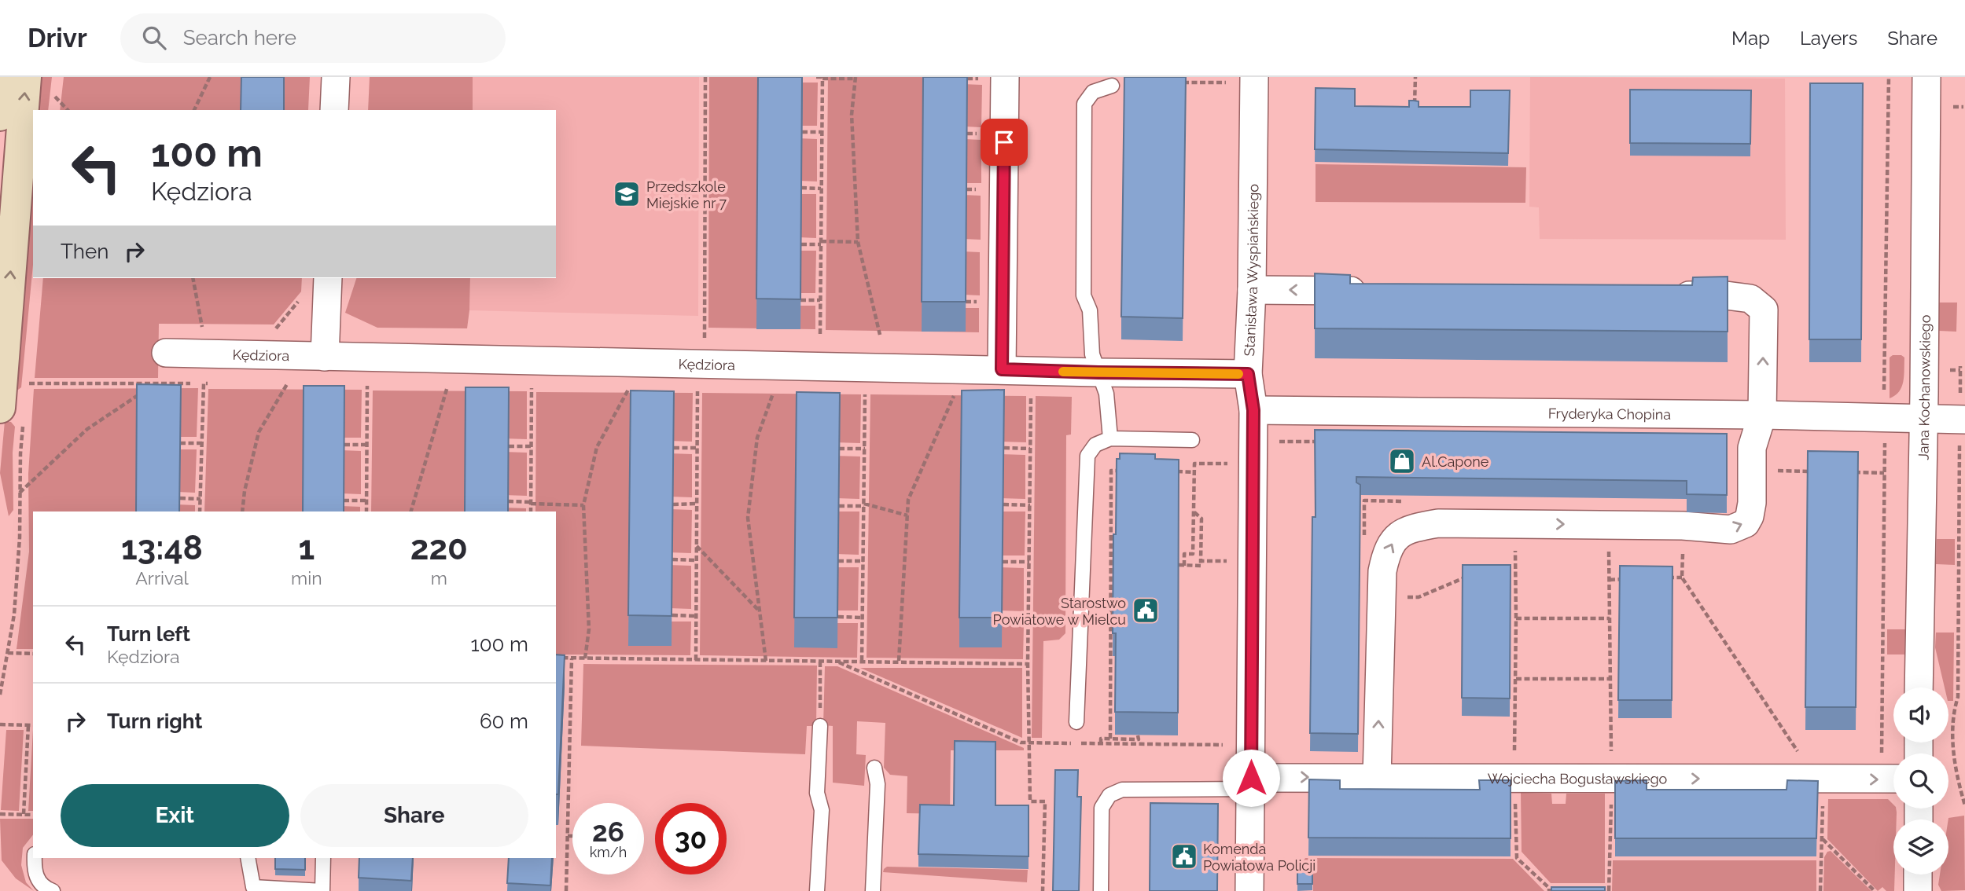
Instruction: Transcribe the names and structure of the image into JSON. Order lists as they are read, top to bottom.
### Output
{
  "streets": {
    "street": [
      "Stanisława Wyspiańskiego",
      "Kędziora",
      "Jana Kochanowskiego",
      "Fryderyka Chopina",
      "Wojciecha Bogusławskiego"
    ]
  },
  "crossings": [
    ["Stanisława Wyspiańskiego", "Kędziora"],
    ["Stanisława Wyspiańskiego", "Fryderyka Chopina"],
    ["Stanisława Wyspiańskiego", "Wojciecha Bogusławskiego"],
    ["Jana Kochanowskiego", "Fryderyka Chopina"]
  ],
  "one_way": ["Wojciecha Bogusławskiego"],
  "places": {
    "school or university": ["Przedszkole Miejskie nr 7"],
    "shop": ["Al.Capone"],
    "public building": ["Starostwo Powiatowe w Mielcu", "Komenda Powiatowa Policji"]
  },
  "page": {
    "header": "Drivr",
    "search": "Search here",
    "nav": ["Map", "Layers", "Share"],
    "turn": ["100 m", "Kędziora"],
    "then": "Then",
    "eta": [
      "13:48",
      "Arrival",
      "1",
      "min",
      "220",
      "m"
    ],
    "list": [
      {
        "name": "Turn left",
        "note": "Kędziora",
        "value": "100 m"
      },
      {
        "name": "Turn right",
        "value": "60 m"
      }
    ],
    "buttons": ["Exit", "Share"],
    "speed": "26 km/h",
    "limit": "30"
  }
}
